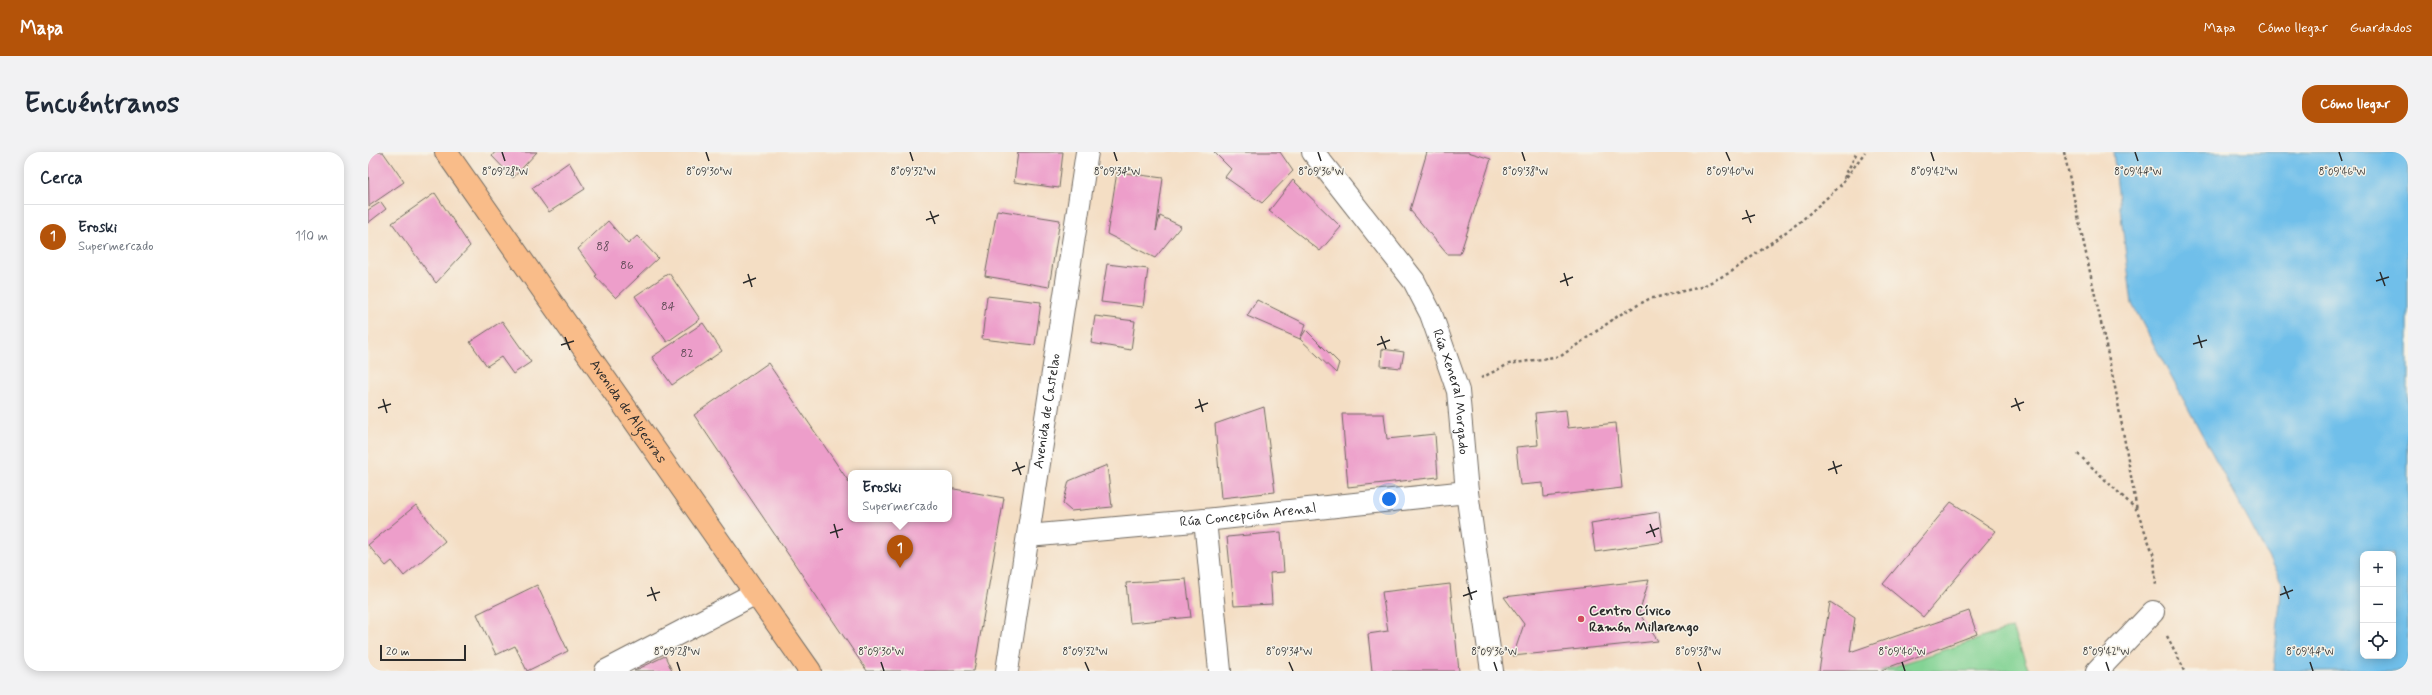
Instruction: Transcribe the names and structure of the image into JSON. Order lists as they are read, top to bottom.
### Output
{
  "streets": {
    "main road": ["Avenida de Algeciras"],
    "street": ["Rúa Xeneral Morgado", "Avenida de Castelao", "Rúa Concepción Arenal"]
  },
  "crossings": [
    ["Rúa Xeneral Morgado", "Rúa Concepción Arenal"],
    ["Avenida de Castelao", "Rúa Concepción Arenal"]
  ],
  "places": ["Centro Cívico Ramón Millarengo"],
  "house_numbers": [
    "88",
    "86",
    "84",
    "82"
  ],
  "scale_bar": "20 m",
  "page": {
    "header": "Mapa",
    "nav": ["Mapa", "Cómo llegar", "Guardados"],
    "buttons": "Cómo llegar",
    "title": "Encuéntranos",
    "heading": "Cerca",
    "list": [
      {
        "mark": "1",
        "name": "Eroski",
        "note": "Supermercado",
        "value": "110 m"
      }
    ],
    "popup": ["Eroski", "Supermercado"],
    "pins": "1",
    "map_buttons": ["+", "−"],
    "scale": "20 m"
  },
  "coordinates": [
    "8°09'28\"W",
    "8°09'36\"W",
    "8°09'38\"W",
    "8°09'40\"W",
    "8°09'42\"W",
    "8°09'44\"W",
    "8°09'30\"W",
    "8°09'32\"W",
    "8°09'34\"W",
    "8°09'46\"W"
  ]
}
